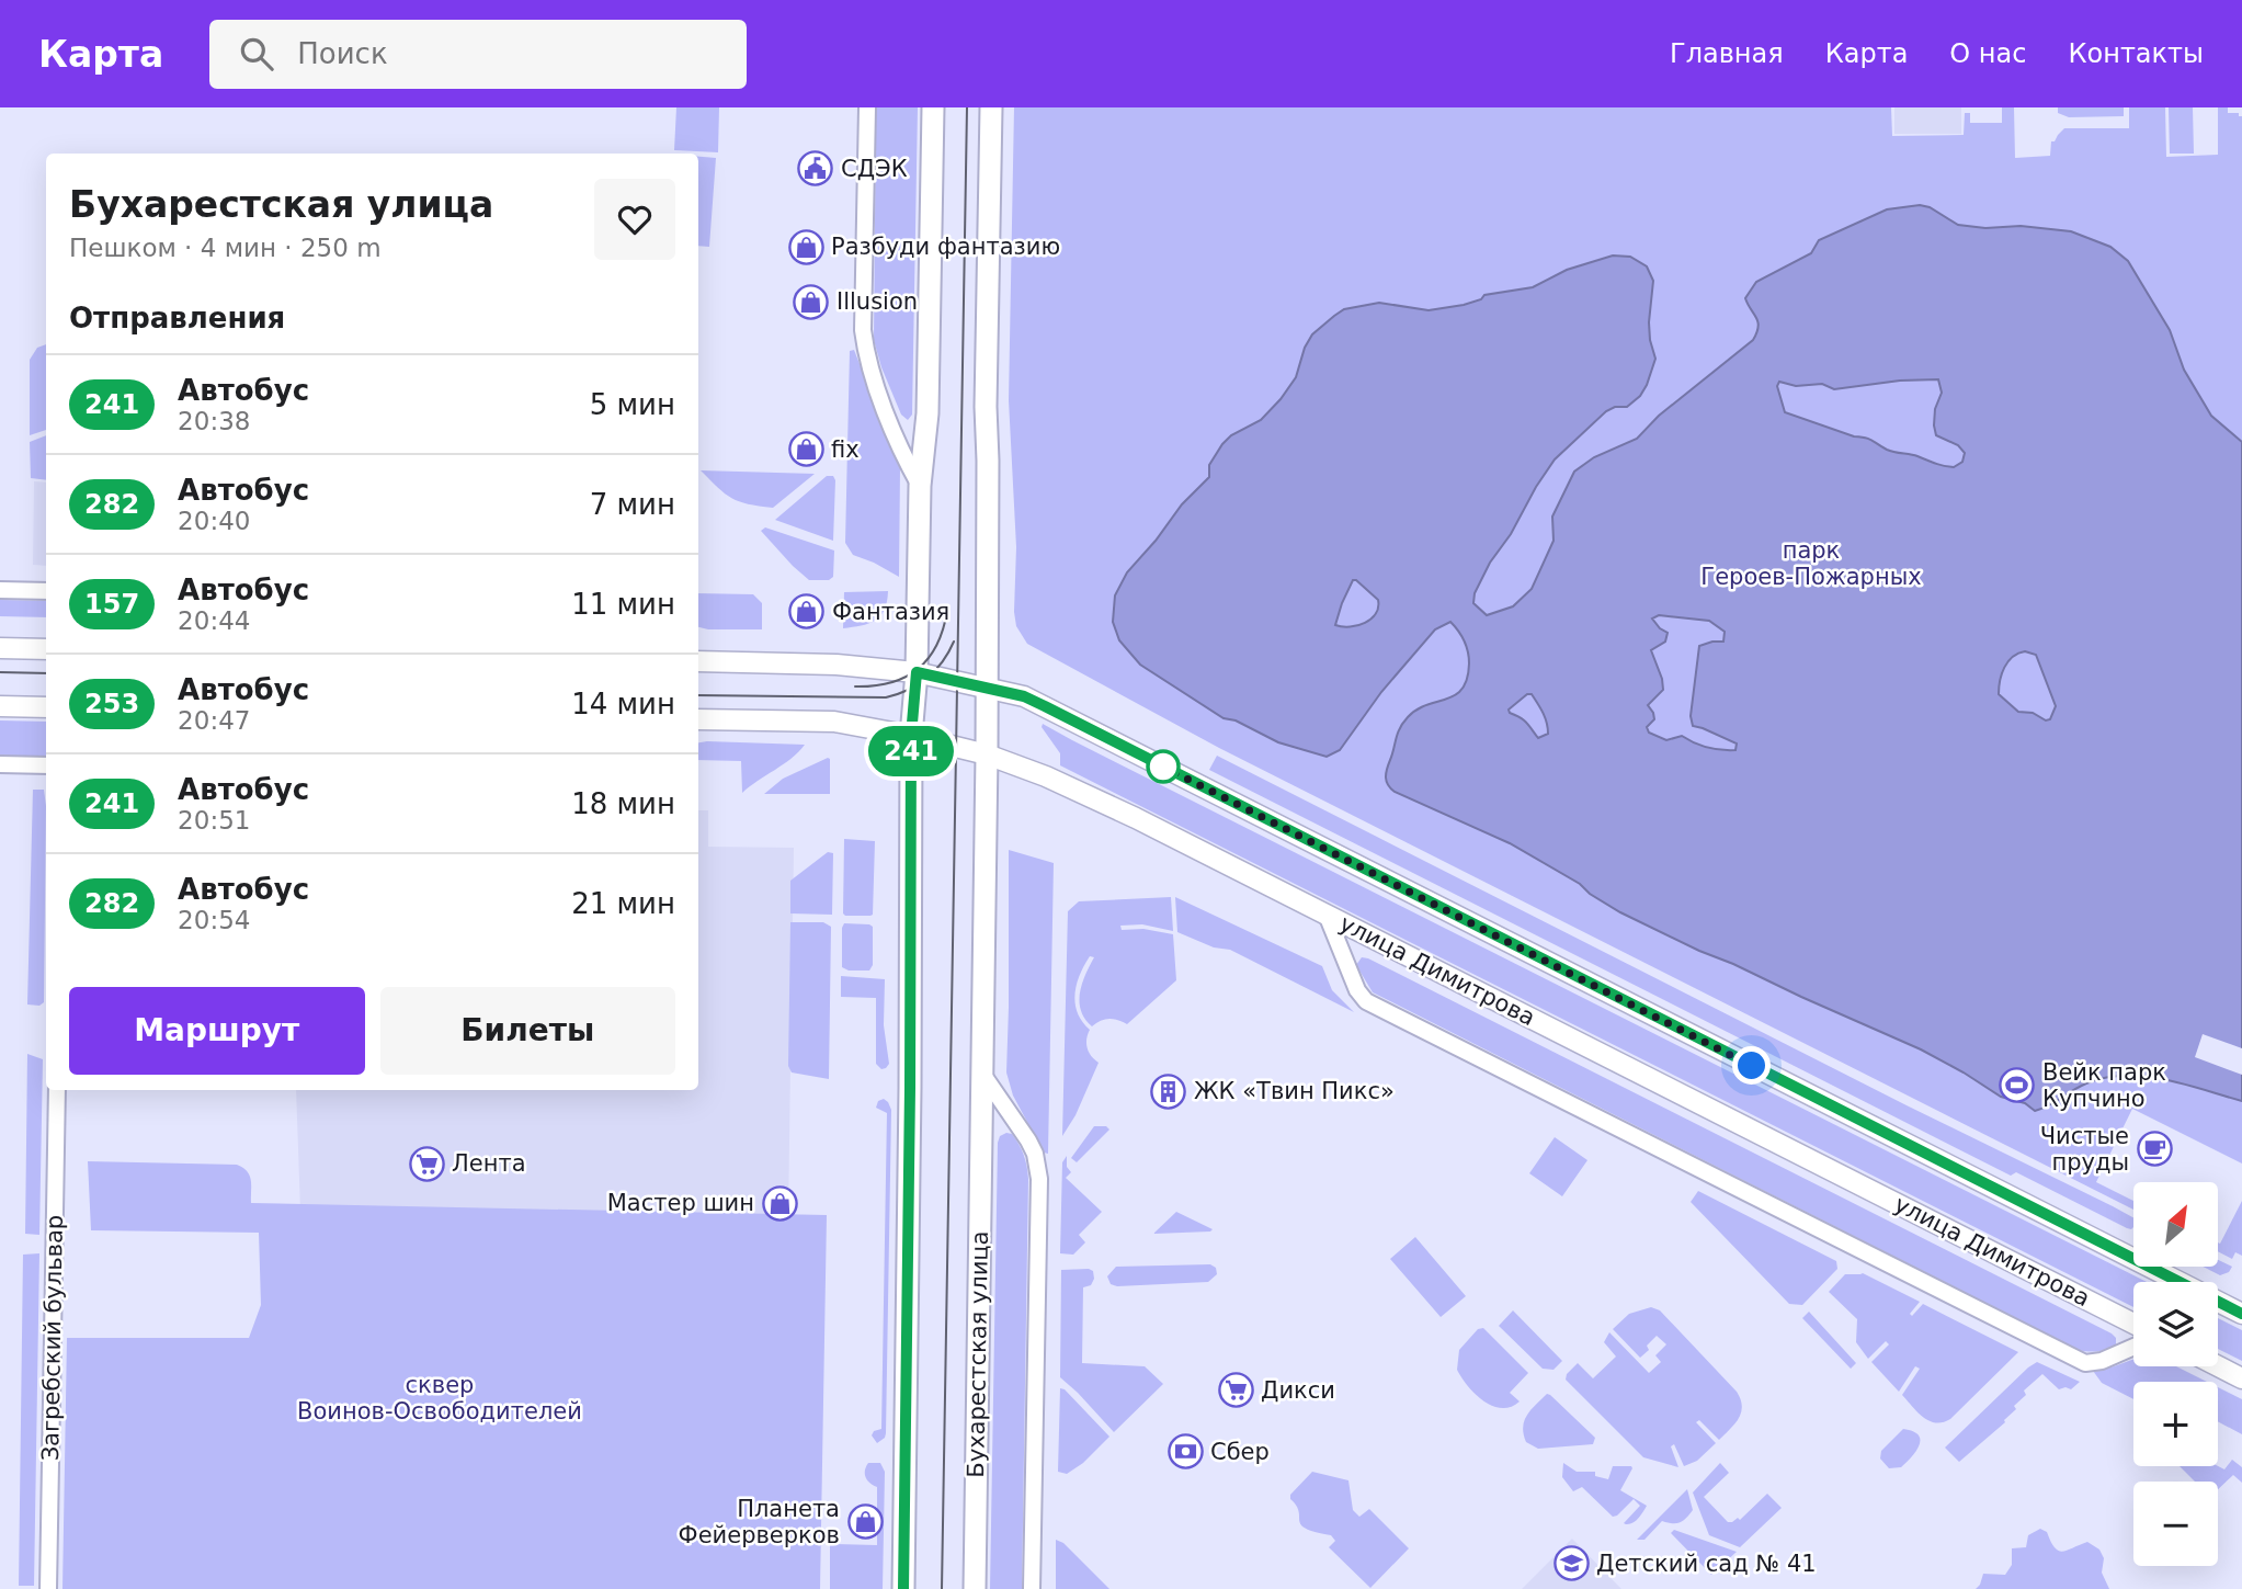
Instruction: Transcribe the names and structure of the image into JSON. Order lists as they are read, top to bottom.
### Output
{
  "streets": {
    "main road": ["Бухарестская улица"],
    "street": ["улица Димитрова", "Загребский бульвар"]
  },
  "crossings": [
    ["улица Димитрова", "Бухарестская улица"]
  ],
  "parks": ["парк Героев-Пожарных", "сквер Воинов-Освободителей"],
  "places": {
    "public building": ["СДЭК"],
    "shop": [
      "Разбуди фантазию",
      "Illusion",
      "fix",
      "Фантазия",
      "Мастер шин",
      "Планета Фейерверков"
    ],
    "sports": ["Вейк парк Купчино"],
    "building": ["ЖК «Твин Пикс»"],
    "cafe": ["Чистые пруды"],
    "supermarket": ["Лента", "Дикси"],
    "bank": ["Сбер"],
    "school or university": ["Детский сад № 41"]
  },
  "lines": ["bus line 241"],
  "north": "top right",
  "page": {
    "header": "Карта",
    "search": "Поиск",
    "nav": [
      "Главная",
      "Карта",
      "О нас",
      "Контакты"
    ],
    "on_map": "241",
    "heading": [
      ["Бухарестская улица", "Пешком · 4 мин · 250 m"],
      "Отправления"
    ],
    "list": [
      {
        "mark": "241",
        "name": "Автобус",
        "note": "20:38",
        "value": "5 мин"
      },
      {
        "mark": "282",
        "name": "Автобус",
        "note": "20:40",
        "value": "7 мин"
      },
      {
        "mark": "157",
        "name": "Автобус",
        "note": "20:44",
        "value": "11 мин"
      },
      {
        "mark": "253",
        "name": "Автобус",
        "note": "20:47",
        "value": "14 мин"
      },
      {
        "mark": "241",
        "name": "Автобус",
        "note": "20:51",
        "value": "18 мин"
      },
      {
        "mark": "282",
        "name": "Автобус",
        "note": "20:54",
        "value": "21 мин"
      }
    ],
    "buttons": ["Маршрут", "Билеты"],
    "map_buttons": ["+", "−"]
  }
}
